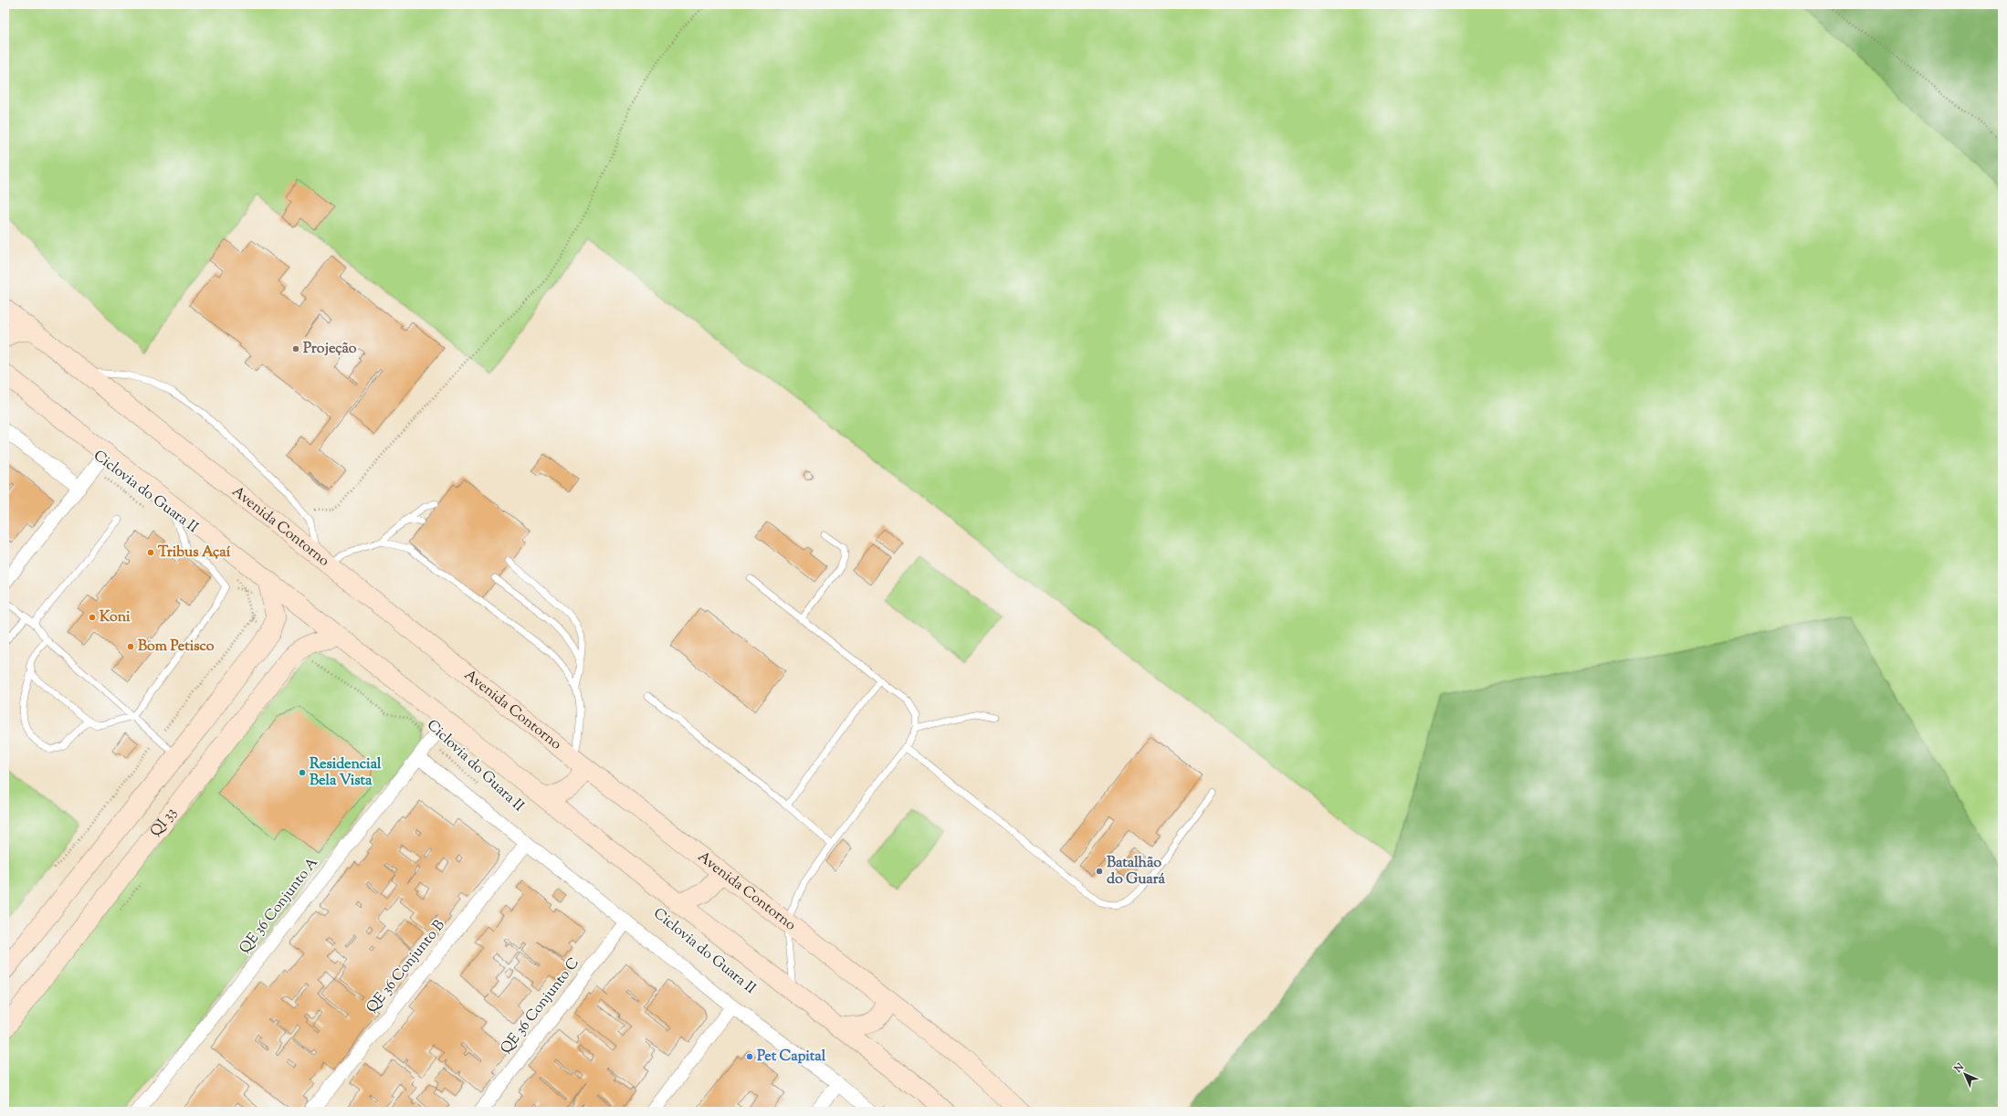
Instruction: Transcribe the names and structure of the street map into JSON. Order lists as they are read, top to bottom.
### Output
{
  "streets": {
    "main road": ["Avenida Contorno", "QI 33"],
    "street": ["QE 36 Conjunto A", "QE 36 Conjunto B", "QE 36 Conjunto C"],
    "path": ["Ciclovia do Guara II"]
  },
  "crossings": [
    ["Ciclovia do Guara II", "QI 33"],
    ["Ciclovia do Guara II", "QE 36 Conjunto A"]
  ],
  "places": [
    "Projeção",
    "Tribus Açaí",
    "Koni",
    "Bom Petisco",
    "Residencial Bela Vista",
    "Batalhão do Guará",
    "Pet Capital"
  ],
  "north": "top left"
}
